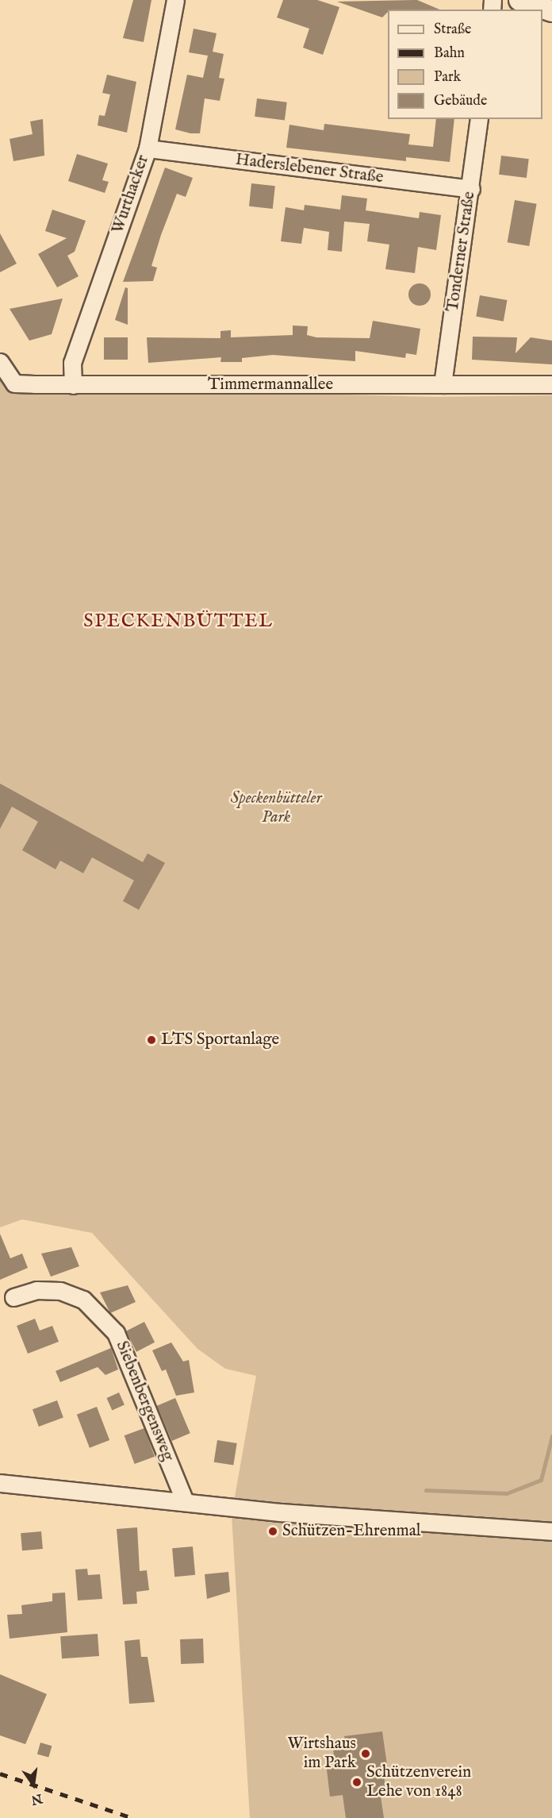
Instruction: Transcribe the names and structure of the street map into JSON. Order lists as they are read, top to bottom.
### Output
{
  "streets": {
    "street": [
      "Haderslebener Straße",
      "Wurthacker",
      "Tonderner Straße",
      "Timmermannallee",
      "Siebenbergensweg"
    ]
  },
  "crossings": [
    ["Haderslebener Straße", "Wurthacker"],
    ["Haderslebener Straße", "Tonderner Straße"],
    ["Wurthacker", "Timmermannallee"],
    ["Tonderner Straße", "Timmermannallee"]
  ],
  "districts": ["SPECKENBÜTTEL"],
  "parks": ["Speckenbütteler Park"],
  "places": [
    "LTS Sportanlage",
    "Schützen-Ehrenmal",
    "Wirtshaus im Park",
    "Schützenverein Lehe von 1848"
  ],
  "legend": [
    "Straße",
    "Bahn",
    "Park",
    "Gebäude"
  ],
  "north": "bottom"
}
